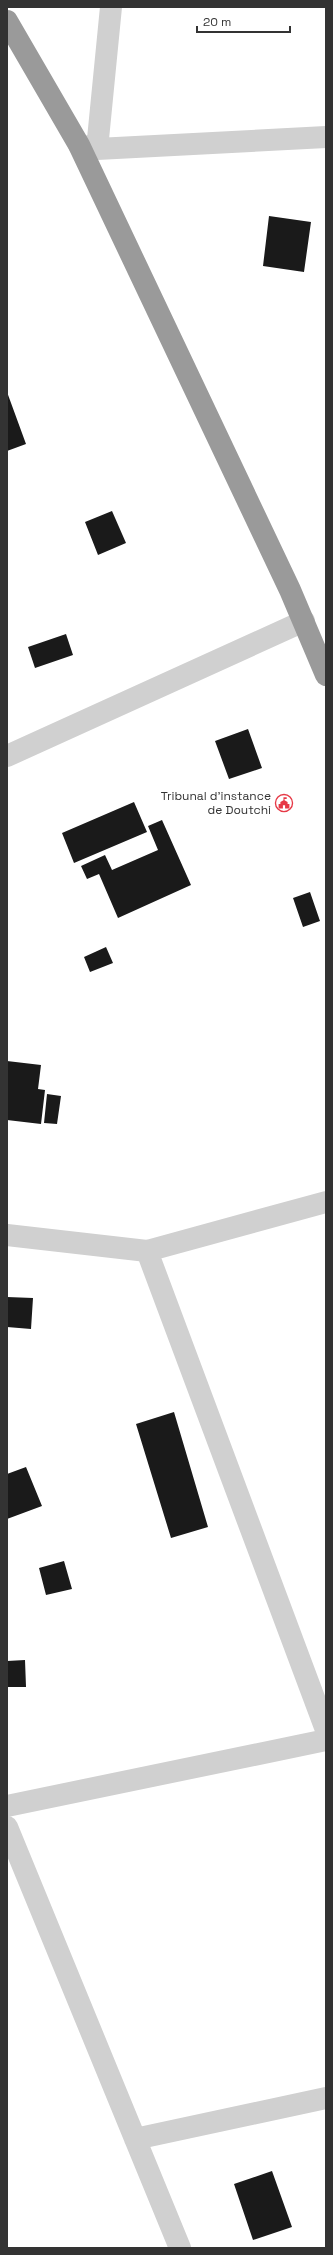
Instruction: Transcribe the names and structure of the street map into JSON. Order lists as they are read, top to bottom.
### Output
{
  "places": {
    "public building": ["Tribunal d'instance de Doutchi"]
  },
  "scale_bar": "20 m"
}
